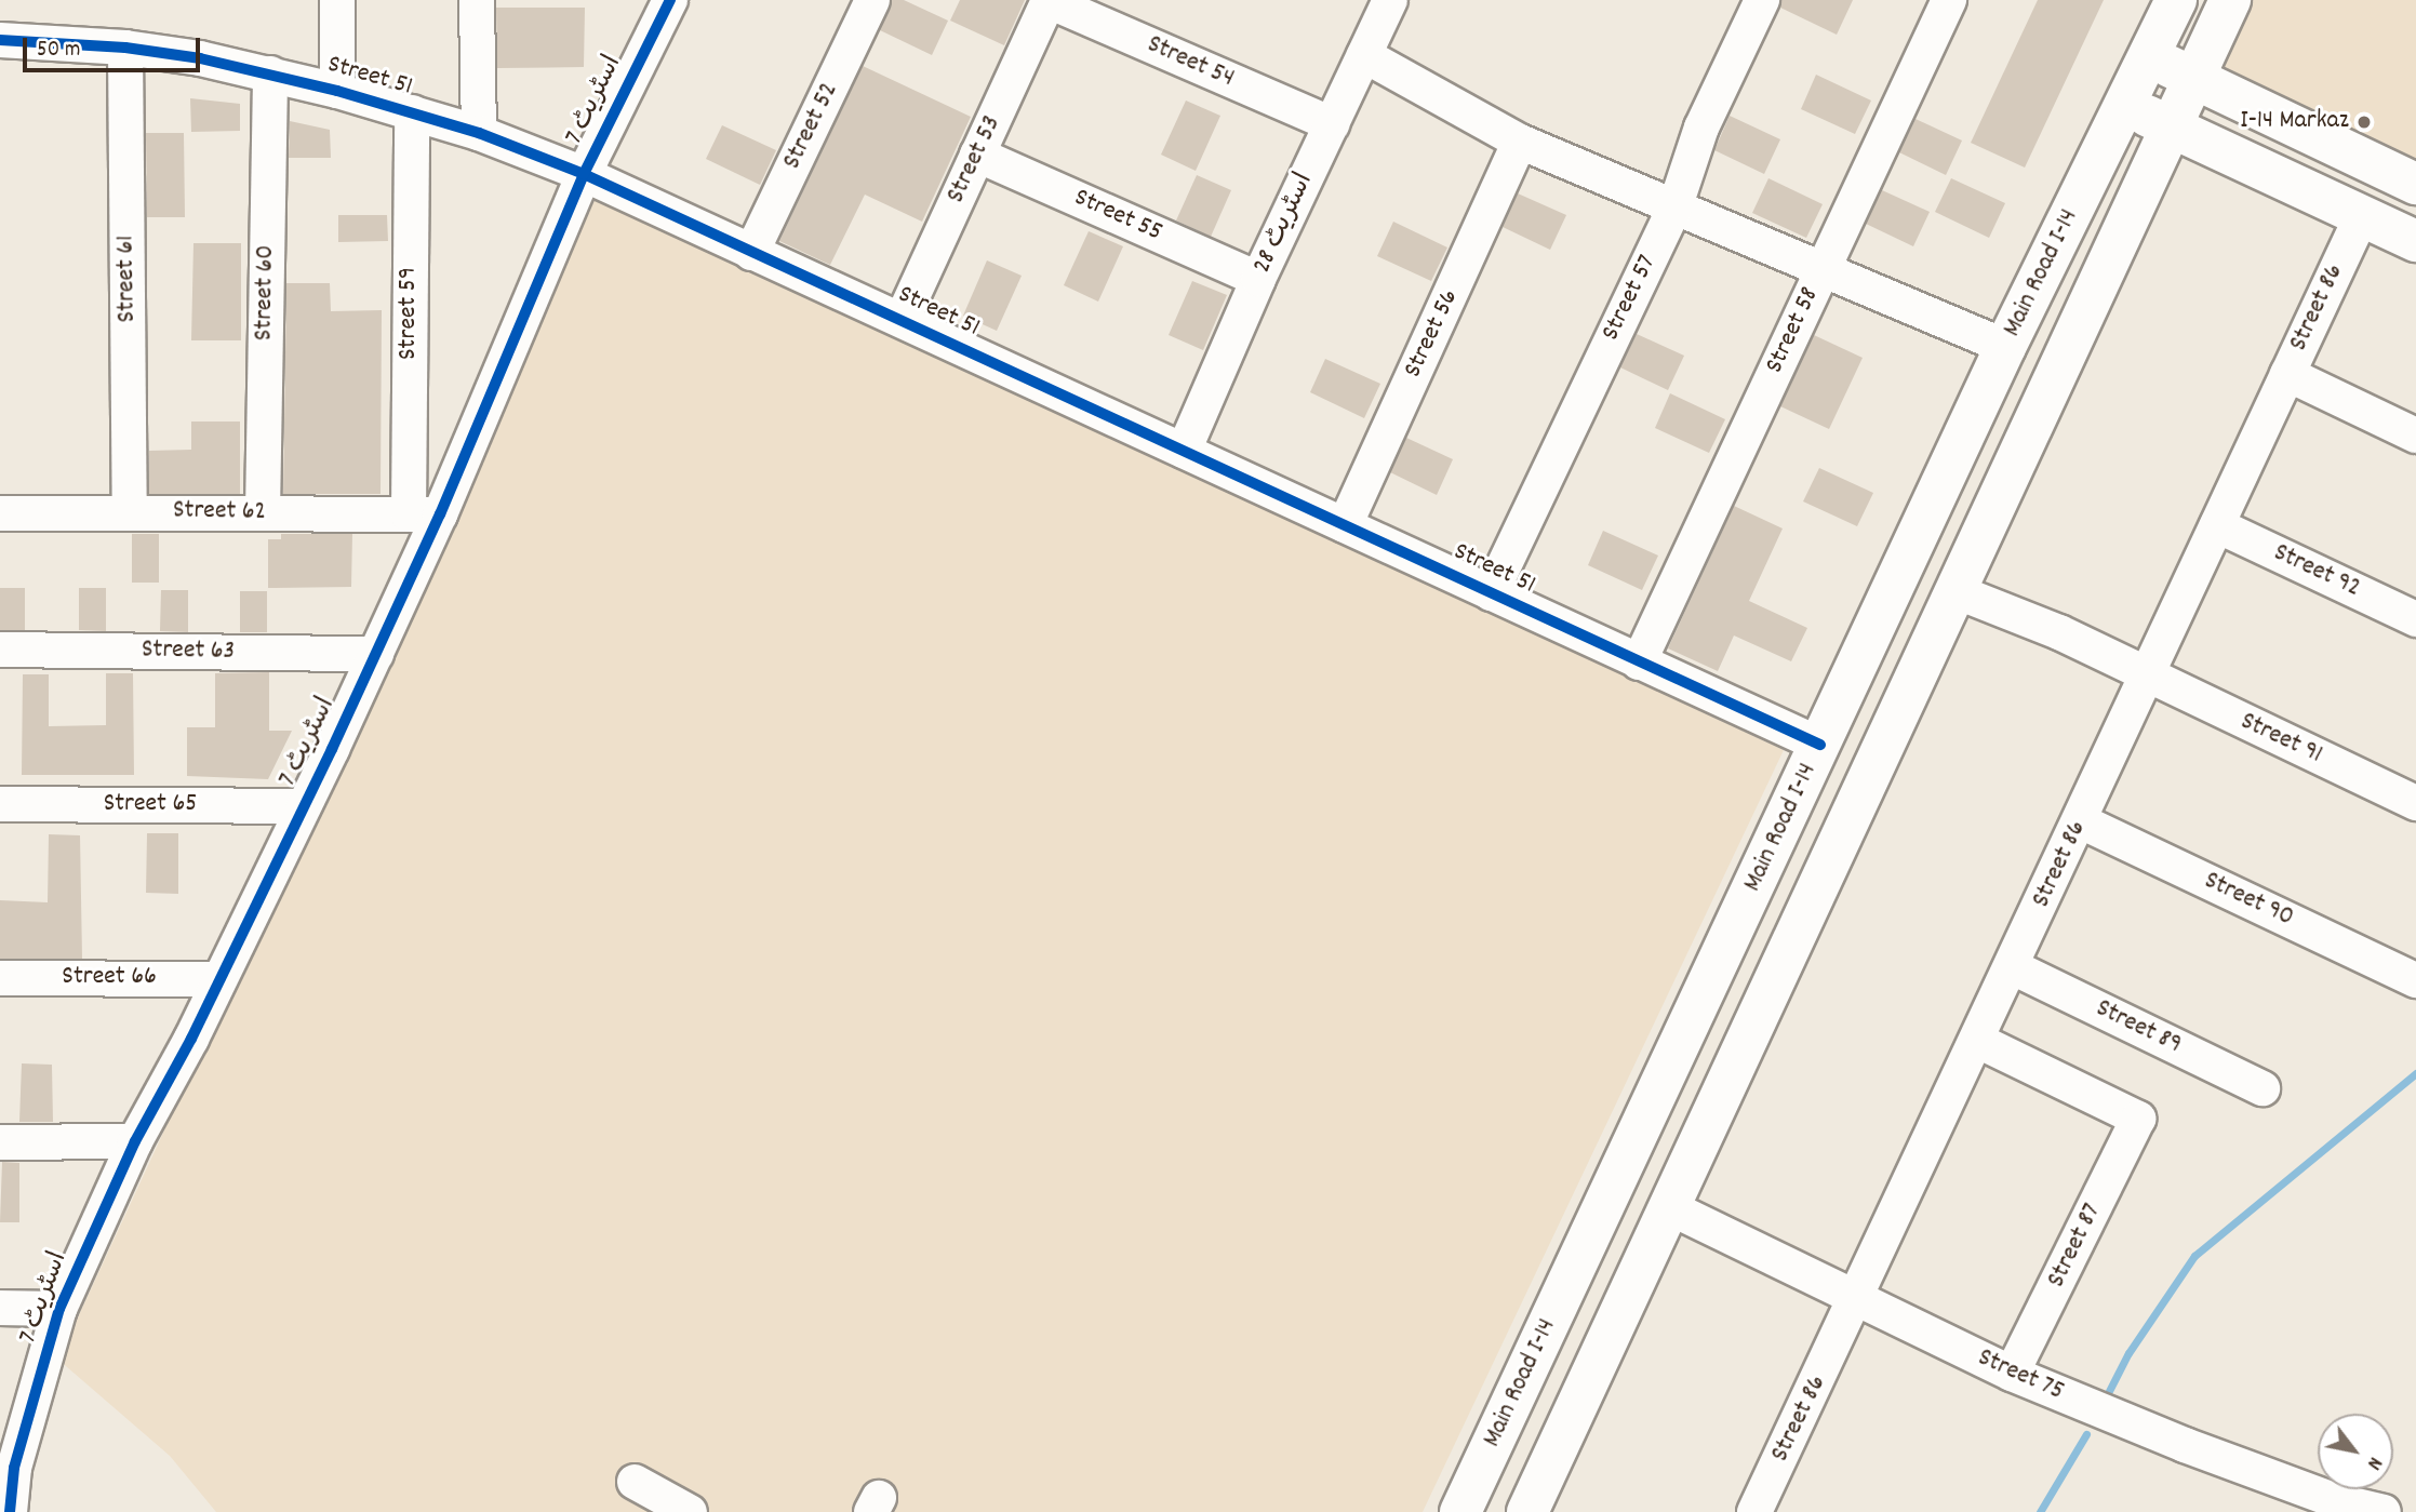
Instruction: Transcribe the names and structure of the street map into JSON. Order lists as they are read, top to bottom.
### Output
{
  "streets": {
    "main road": ["Main Road I-14"],
    "street": [
      "Street 54",
      "Street 51",
      "اسٹریٹ 7",
      "Street 52",
      "Street 53",
      "Street 55",
      "اسٹریٹ 28",
      "Street 61",
      "Street 60",
      "Street 57",
      "Street 86",
      "Street 59",
      "Street 58",
      "Street 56",
      "Street 62",
      "Street 92",
      "Street 63",
      "Street 91",
      "Street 65",
      "Street 90",
      "Street 66",
      "Street 89",
      "Street 87",
      "Street 75"
    ]
  },
  "crossings": [
    ["Street 54", "Street 53"],
    ["Street 54", "اسٹریٹ 28"],
    ["Street 51", "اسٹریٹ 7"],
    ["Street 51", "Street 52"],
    ["Street 51", "Street 53"],
    ["Street 51", "اسٹریٹ 28"],
    ["Street 51", "Main Road I-14"],
    ["Street 51", "Street 61"],
    ["Street 51", "Street 60"],
    ["Street 51", "Street 57"],
    ["Street 51", "Street 59"],
    ["Street 51", "Street 58"],
    ["Street 51", "Street 56"],
    ["اسٹریٹ 7", "Street 59"],
    ["اسٹریٹ 7", "Street 62"],
    ["اسٹریٹ 7", "Street 63"],
    ["اسٹریٹ 7", "Street 65"],
    ["اسٹریٹ 7", "Street 66"],
    ["Street 53", "Street 55"],
    ["Street 55", "اسٹریٹ 28"],
    ["Main Road I-14", "Street 91"],
    ["Main Road I-14", "Street 75"],
    ["Street 61", "Street 62"],
    ["Street 60", "Street 62"],
    ["Street 86", "Street 92"],
    ["Street 86", "Street 91"],
    ["Street 86", "Street 90"],
    ["Street 86", "Street 89"],
    ["Street 86", "Street 87"],
    ["Street 86", "Street 75"],
    ["Street 59", "Street 62"],
    ["Street 87", "Street 75"]
  ],
  "places": ["I-14 Markaz"],
  "scale_bar": "50 m",
  "north": "bottom right"
}
